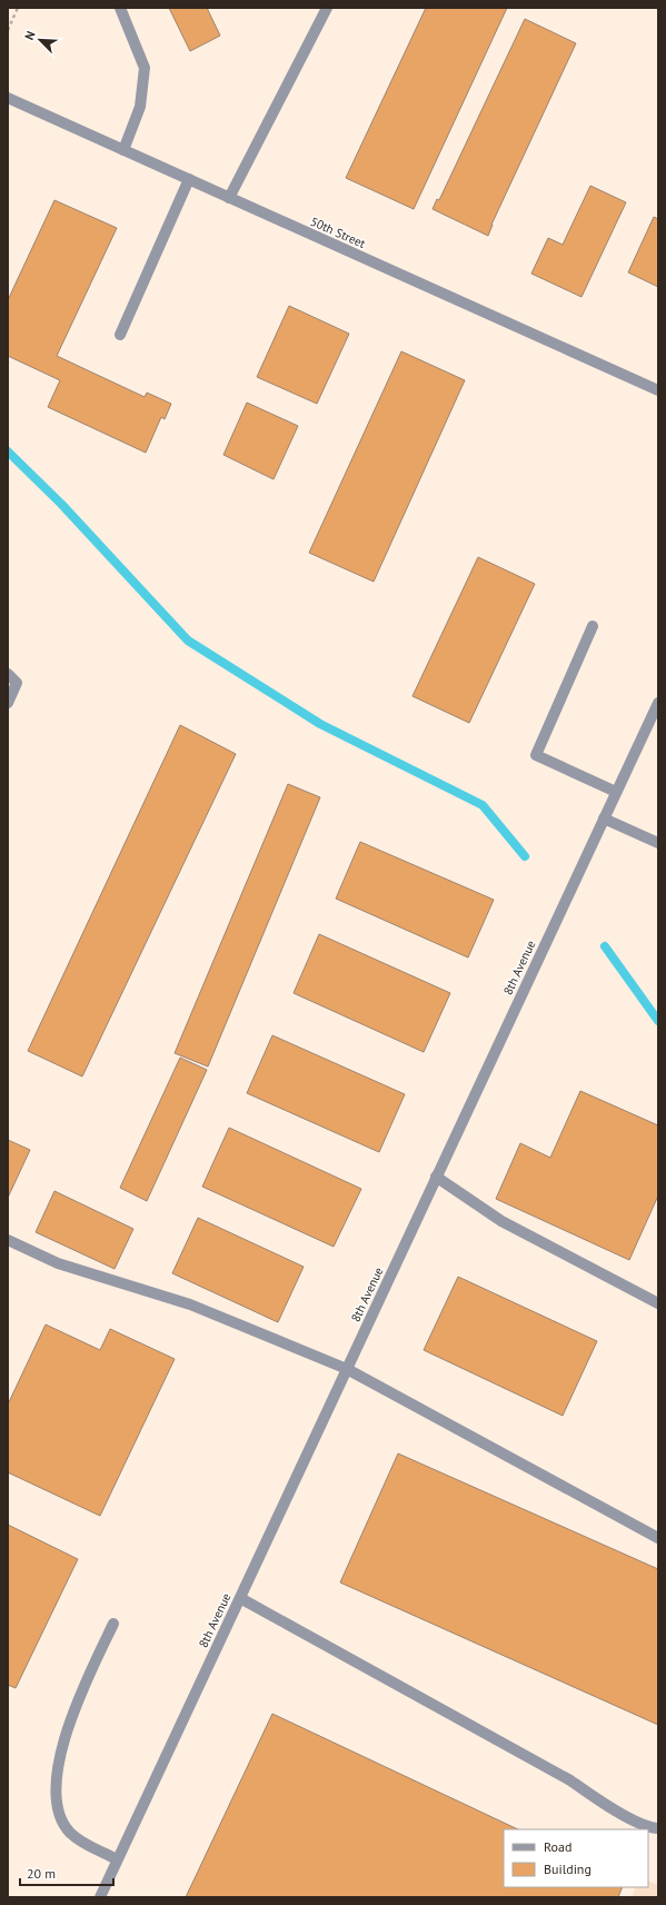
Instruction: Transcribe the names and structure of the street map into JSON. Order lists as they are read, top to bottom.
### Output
{
  "streets": {
    "street": ["50th Street", "8th Avenue"]
  },
  "legend": ["Road", "Building"],
  "scale_bar": "20 m",
  "north": "top left"
}
